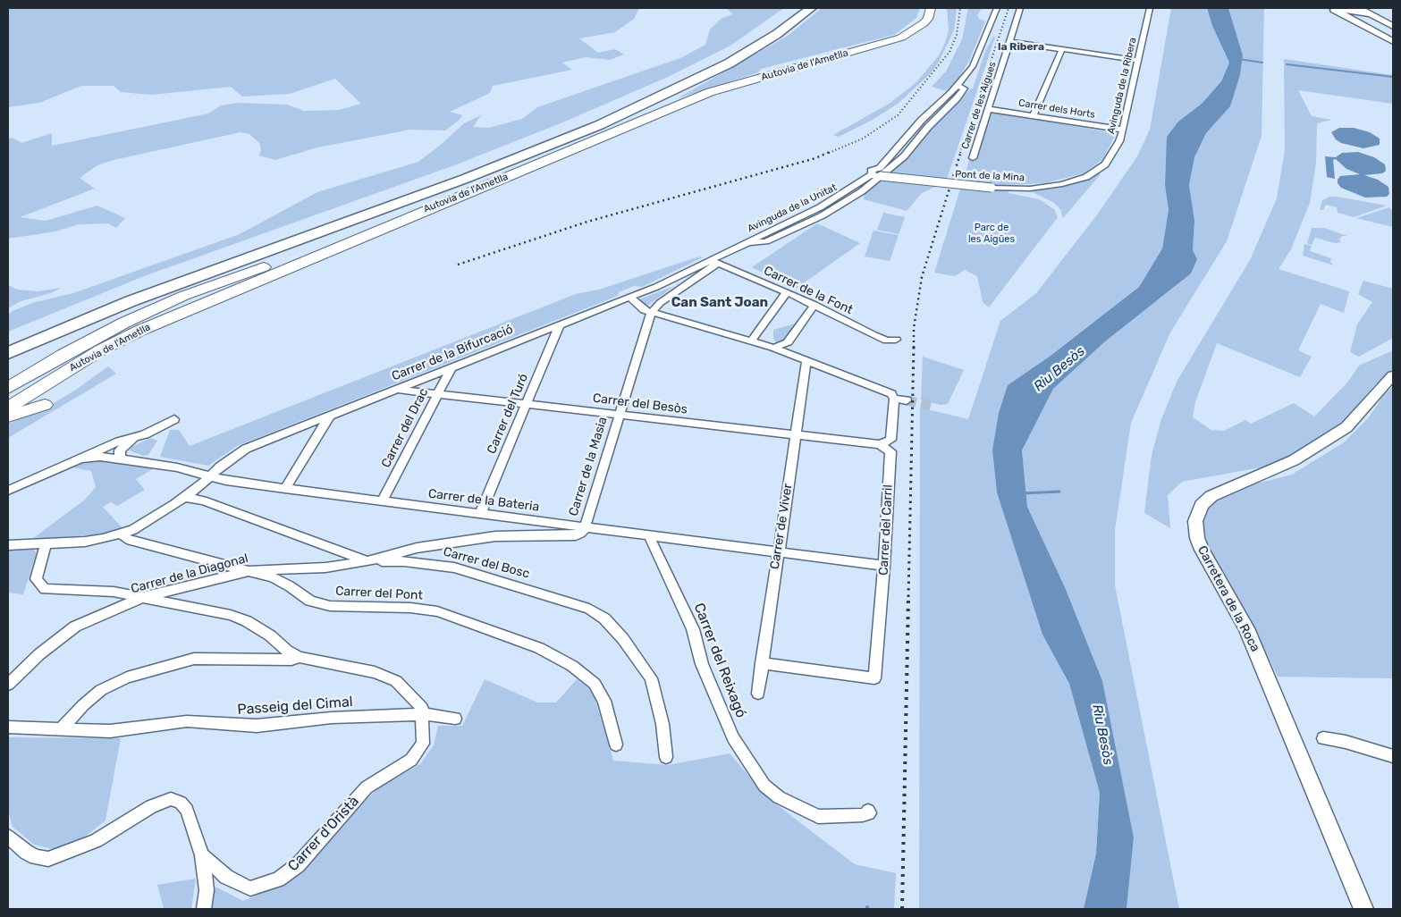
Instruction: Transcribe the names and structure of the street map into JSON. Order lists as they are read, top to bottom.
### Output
{
  "streets": {
    "highway": ["Autovia de l'Ametlla"],
    "street": [
      "Avinguda de la Ribera",
      "Carrer de les Aigues",
      "Carrer dels Horts",
      "Pont de la Mina",
      "Avinguda de la Unitat",
      "Carrer de la Font",
      "Carrer de la Bifurcació",
      "Carrer del Besòs",
      "Carrer del Turó",
      "Carrer del Drac",
      "Carrer de la Masia",
      "Carrer de la Bateria",
      "Carrer de Viver",
      "Carrer del Carril",
      "Carrer del Bosc",
      "Carrer de la Diagonal",
      "Carrer del Pont",
      "Carretera de la Roca",
      "Carrer del Reixagó",
      "Passeig del Cimal",
      "Carrer d'Oristà"
    ]
  },
  "crossings": [
    ["Avinguda de la Ribera", "Carrer dels Horts"],
    ["Avinguda de la Ribera", "Pont de la Mina"],
    ["Carrer de les Aigues", "Carrer dels Horts"],
    ["Pont de la Mina", "Avinguda de la Unitat"],
    ["Avinguda de la Unitat", "Carrer de la Font"],
    ["Avinguda de la Unitat", "Carrer de la Bifurcació"],
    ["Carrer de la Font", "Carrer de la Bifurcació"],
    ["Carrer de la Bifurcació", "Carrer del Besòs"],
    ["Carrer de la Bifurcació", "Carrer del Turó"],
    ["Carrer de la Bifurcació", "Carrer del Drac"],
    ["Carrer de la Bifurcació", "Carrer de la Bateria"],
    ["Carrer de la Bifurcació", "Carrer del Bosc"],
    ["Carrer de la Bifurcació", "Carrer del Pont"],
    ["Carrer del Besòs", "Carrer del Turó"],
    ["Carrer del Besòs", "Carrer del Drac"],
    ["Carrer del Besòs", "Carrer de la Masia"],
    ["Carrer del Besòs", "Carrer de Viver"],
    ["Carrer del Besòs", "Carrer del Carril"],
    ["Carrer del Turó", "Carrer de la Bateria"],
    ["Carrer del Drac", "Carrer de la Bateria"],
    ["Carrer de la Masia", "Carrer de la Bateria"],
    ["Carrer de la Masia", "Carrer de la Diagonal"],
    ["Carrer de la Bateria", "Carrer de Viver"],
    ["Carrer de la Bateria", "Carrer del Carril"],
    ["Carrer de la Bateria", "Carrer de la Diagonal"],
    ["Carrer de la Bateria", "Carrer del Reixagó"],
    ["Carrer de Viver", "Carrer del Carril"],
    ["Carrer del Bosc", "Carrer de la Diagonal"],
    ["Carrer de la Diagonal", "Carrer del Pont"],
    ["Passeig del Cimal", "Carrer d'Oristà"]
  ],
  "districts": ["la Ribera", "Can Sant Joan"],
  "water": ["Riu Besòs"],
  "parks": ["Parc de les Aigües"]
}
